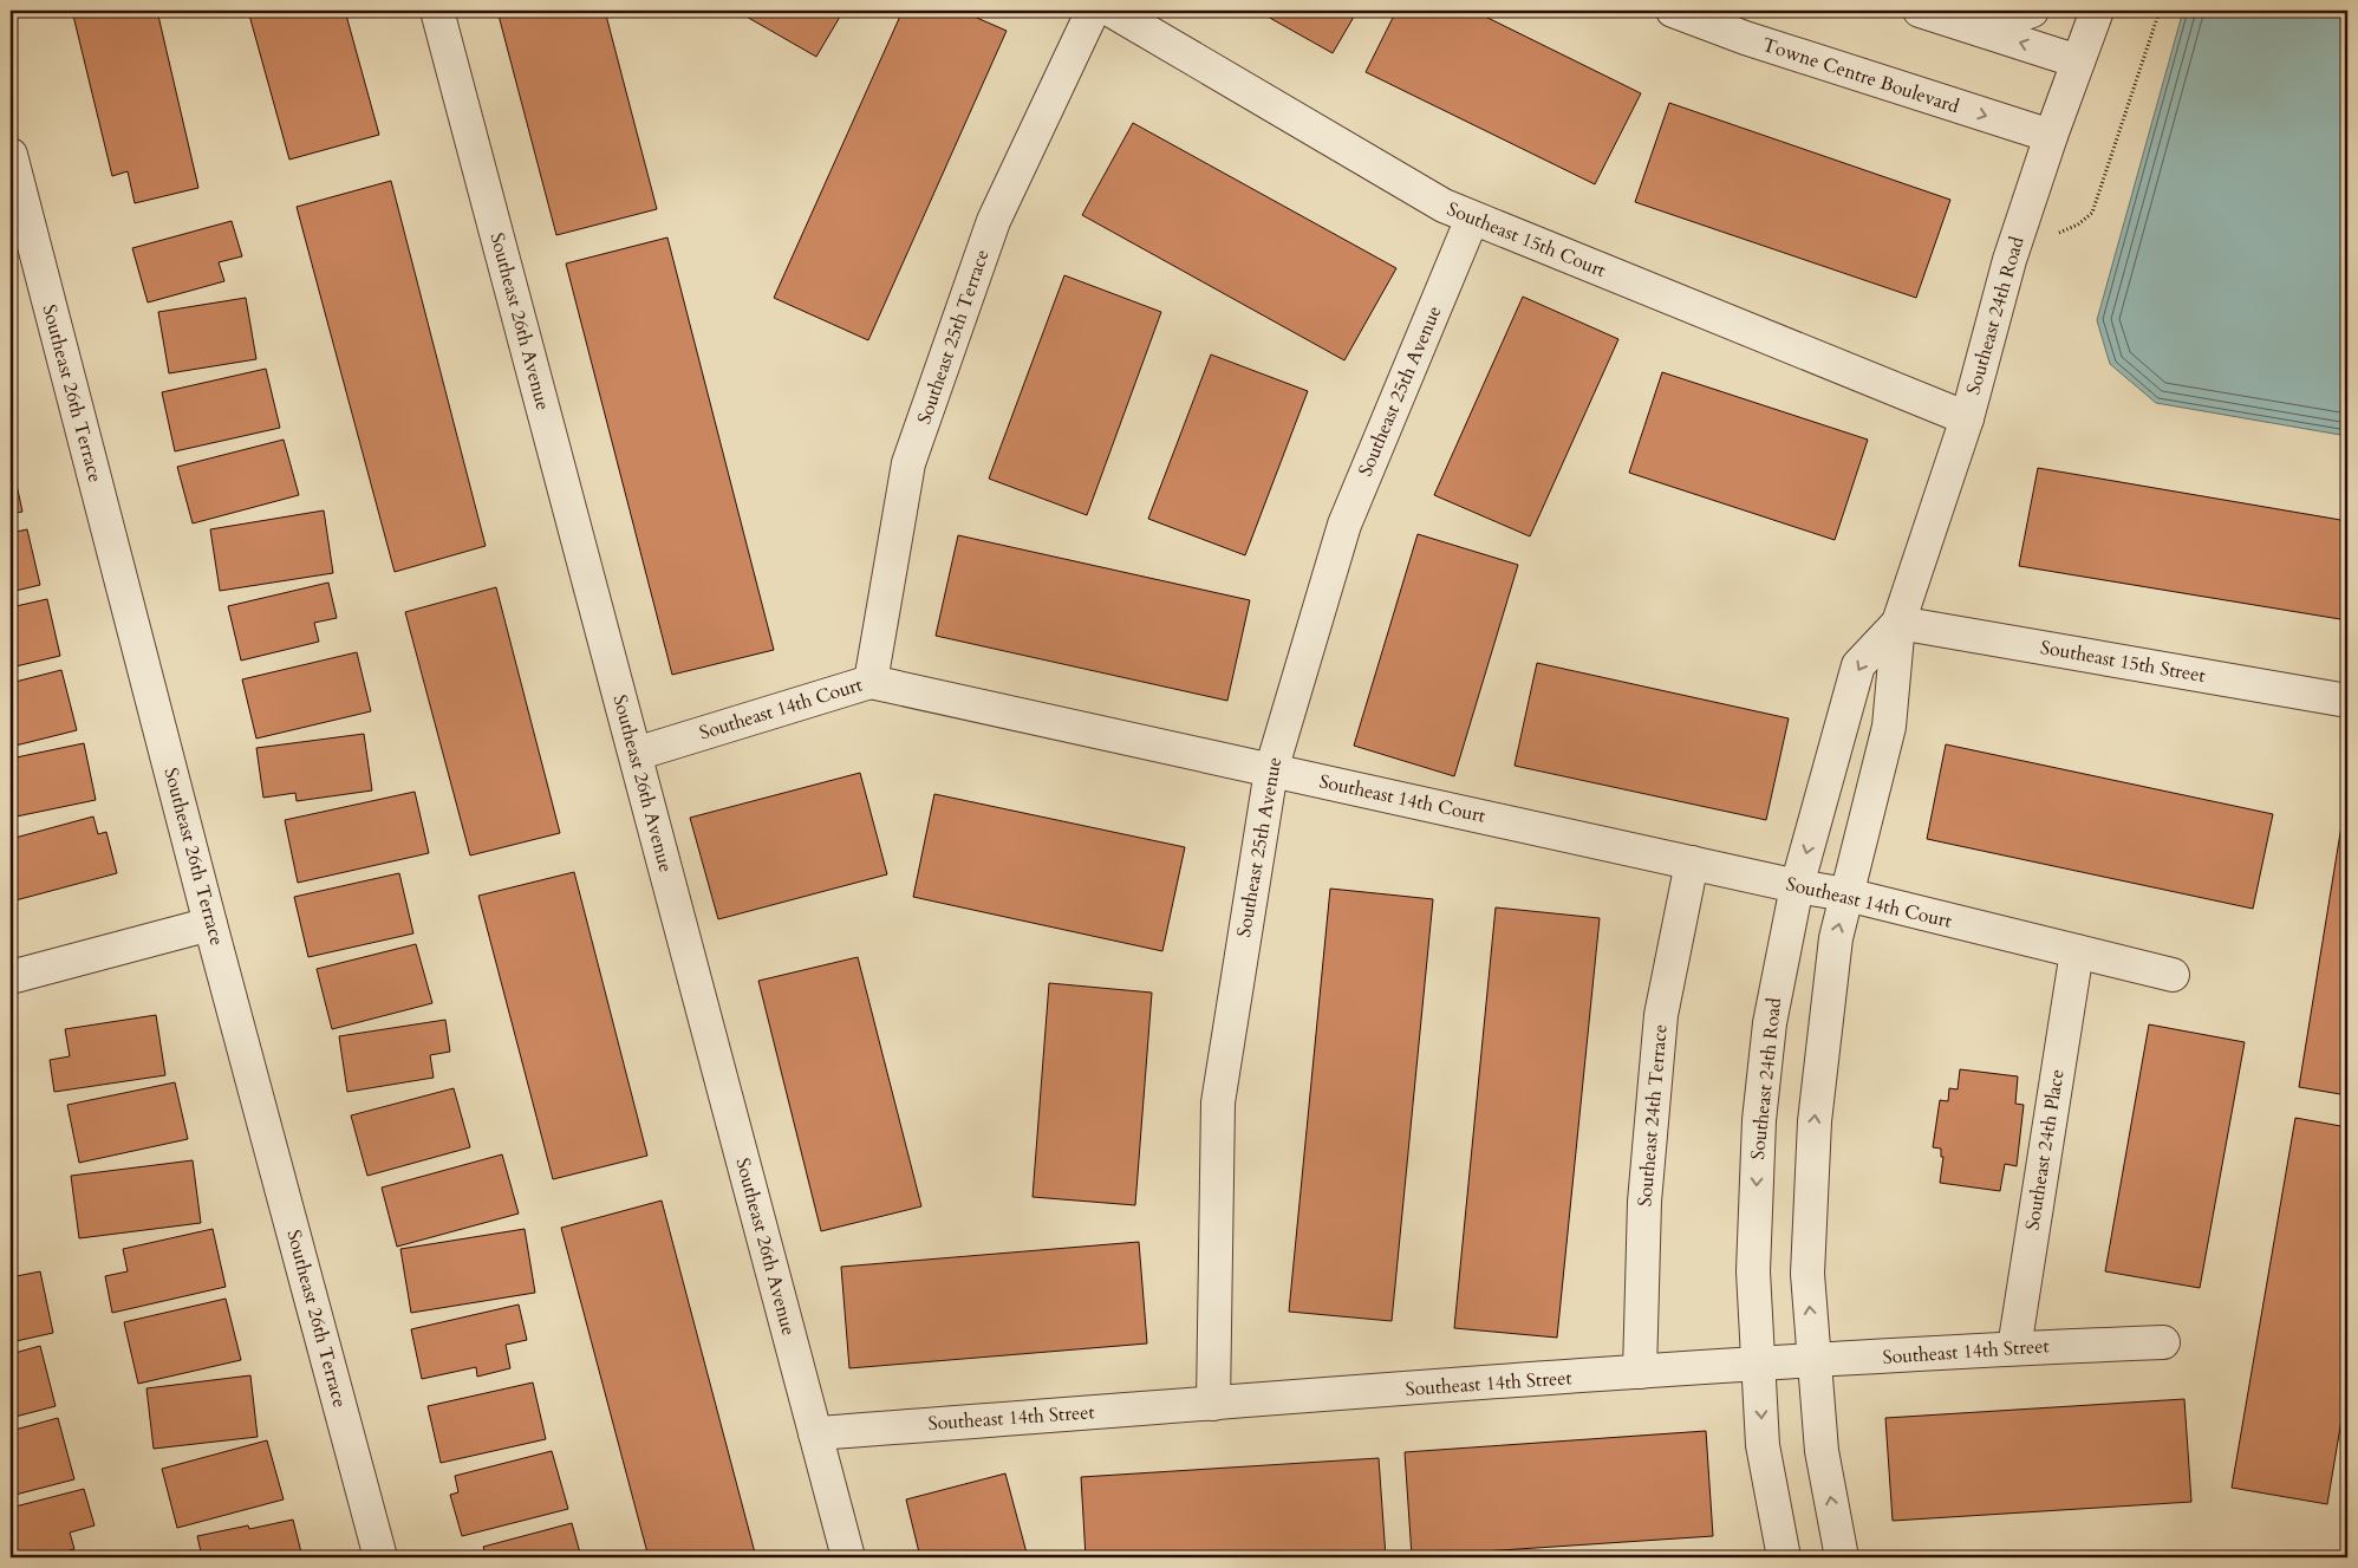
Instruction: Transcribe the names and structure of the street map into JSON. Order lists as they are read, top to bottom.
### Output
{
  "streets": {
    "street": [
      "Towne Centre Boulevard",
      "Southeast 15th Court",
      "Southeast 24th Road",
      "Southeast 26th Avenue",
      "Southeast 25th Terrace",
      "Southeast 25th Avenue",
      "Southeast 26th Terrace",
      "Southeast 15th Street",
      "Southeast 14th Court",
      "Southeast 24th Terrace",
      "Southeast 24th Place",
      "Southeast 14th Street"
    ]
  },
  "crossings": [
    ["Towne Centre Boulevard", "Southeast 24th Road"],
    ["Southeast 15th Court", "Southeast 24th Road"],
    ["Southeast 15th Court", "Southeast 25th Avenue"],
    ["Southeast 24th Road", "Southeast 15th Street"],
    ["Southeast 24th Road", "Southeast 14th Court"],
    ["Southeast 24th Road", "Southeast 14th Street"],
    ["Southeast 26th Avenue", "Southeast 14th Court"],
    ["Southeast 26th Avenue", "Southeast 14th Street"],
    ["Southeast 25th Terrace", "Southeast 14th Court"],
    ["Southeast 25th Avenue", "Southeast 14th Court"],
    ["Southeast 25th Avenue", "Southeast 14th Street"],
    ["Southeast 14th Court", "Southeast 24th Terrace"],
    ["Southeast 14th Court", "Southeast 24th Place"],
    ["Southeast 24th Terrace", "Southeast 14th Street"],
    ["Southeast 24th Place", "Southeast 14th Street"]
  ]
}
